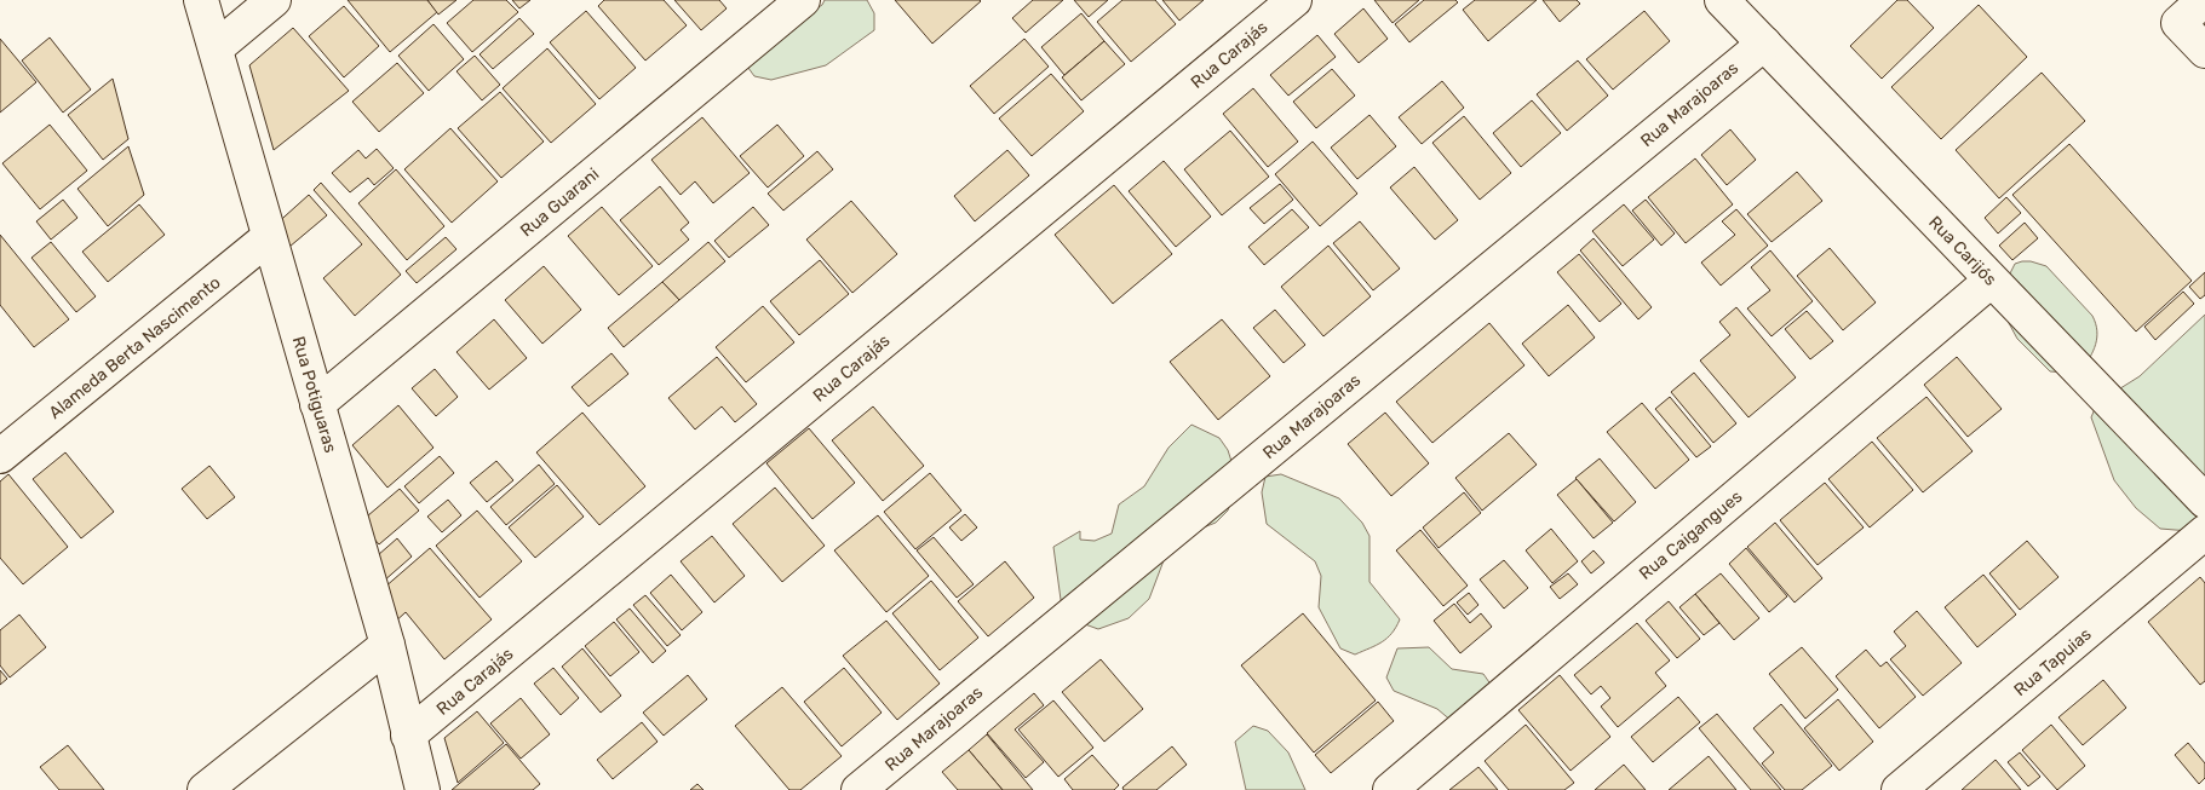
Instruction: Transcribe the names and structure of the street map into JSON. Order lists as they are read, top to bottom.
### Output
{
  "streets": {
    "street": [
      "Rua Carajás",
      "Rua Marajoaras",
      "Rua Guarani",
      "Rua Carijós",
      "Alameda Berta Nascimento",
      "Rua Potiguaras",
      "Rua Caigangues",
      "Rua Tapuias"
    ]
  },
  "crossings": [
    ["Rua Carajás", "Rua Potiguaras"],
    ["Rua Marajoaras", "Rua Carijós"],
    ["Rua Guarani", "Rua Potiguaras"],
    ["Rua Carijós", "Rua Caigangues"],
    ["Alameda Berta Nascimento", "Rua Potiguaras"]
  ]
}
